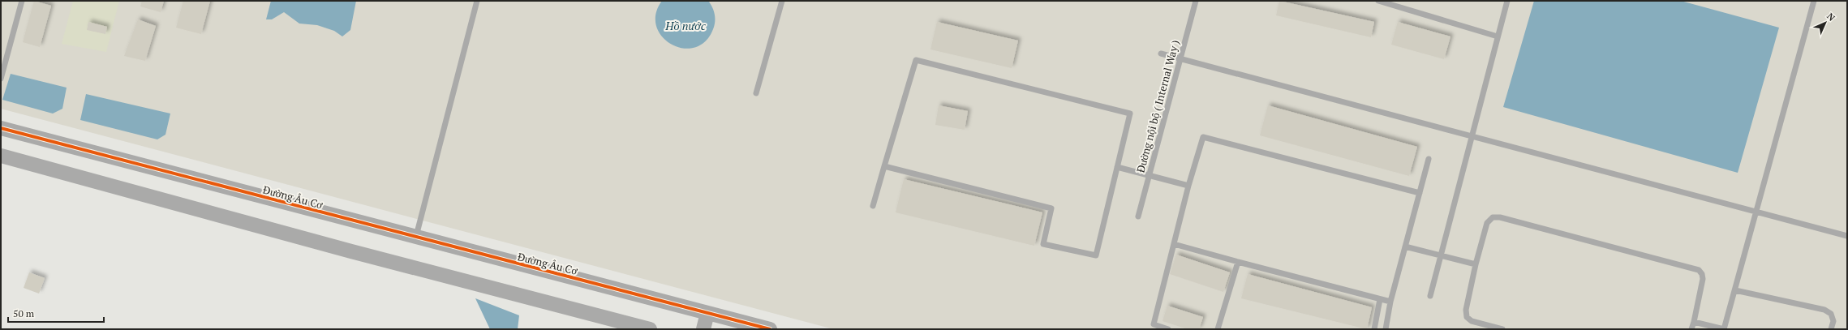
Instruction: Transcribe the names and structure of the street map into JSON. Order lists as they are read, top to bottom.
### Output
{
  "streets": {
    "street": ["Đường Âu Cơ"],
    "lane": ["Đường nội bộ ( Internal Way )"]
  },
  "water": ["Hồ nước"],
  "scale_bar": "50 m",
  "north": "top right"
}
